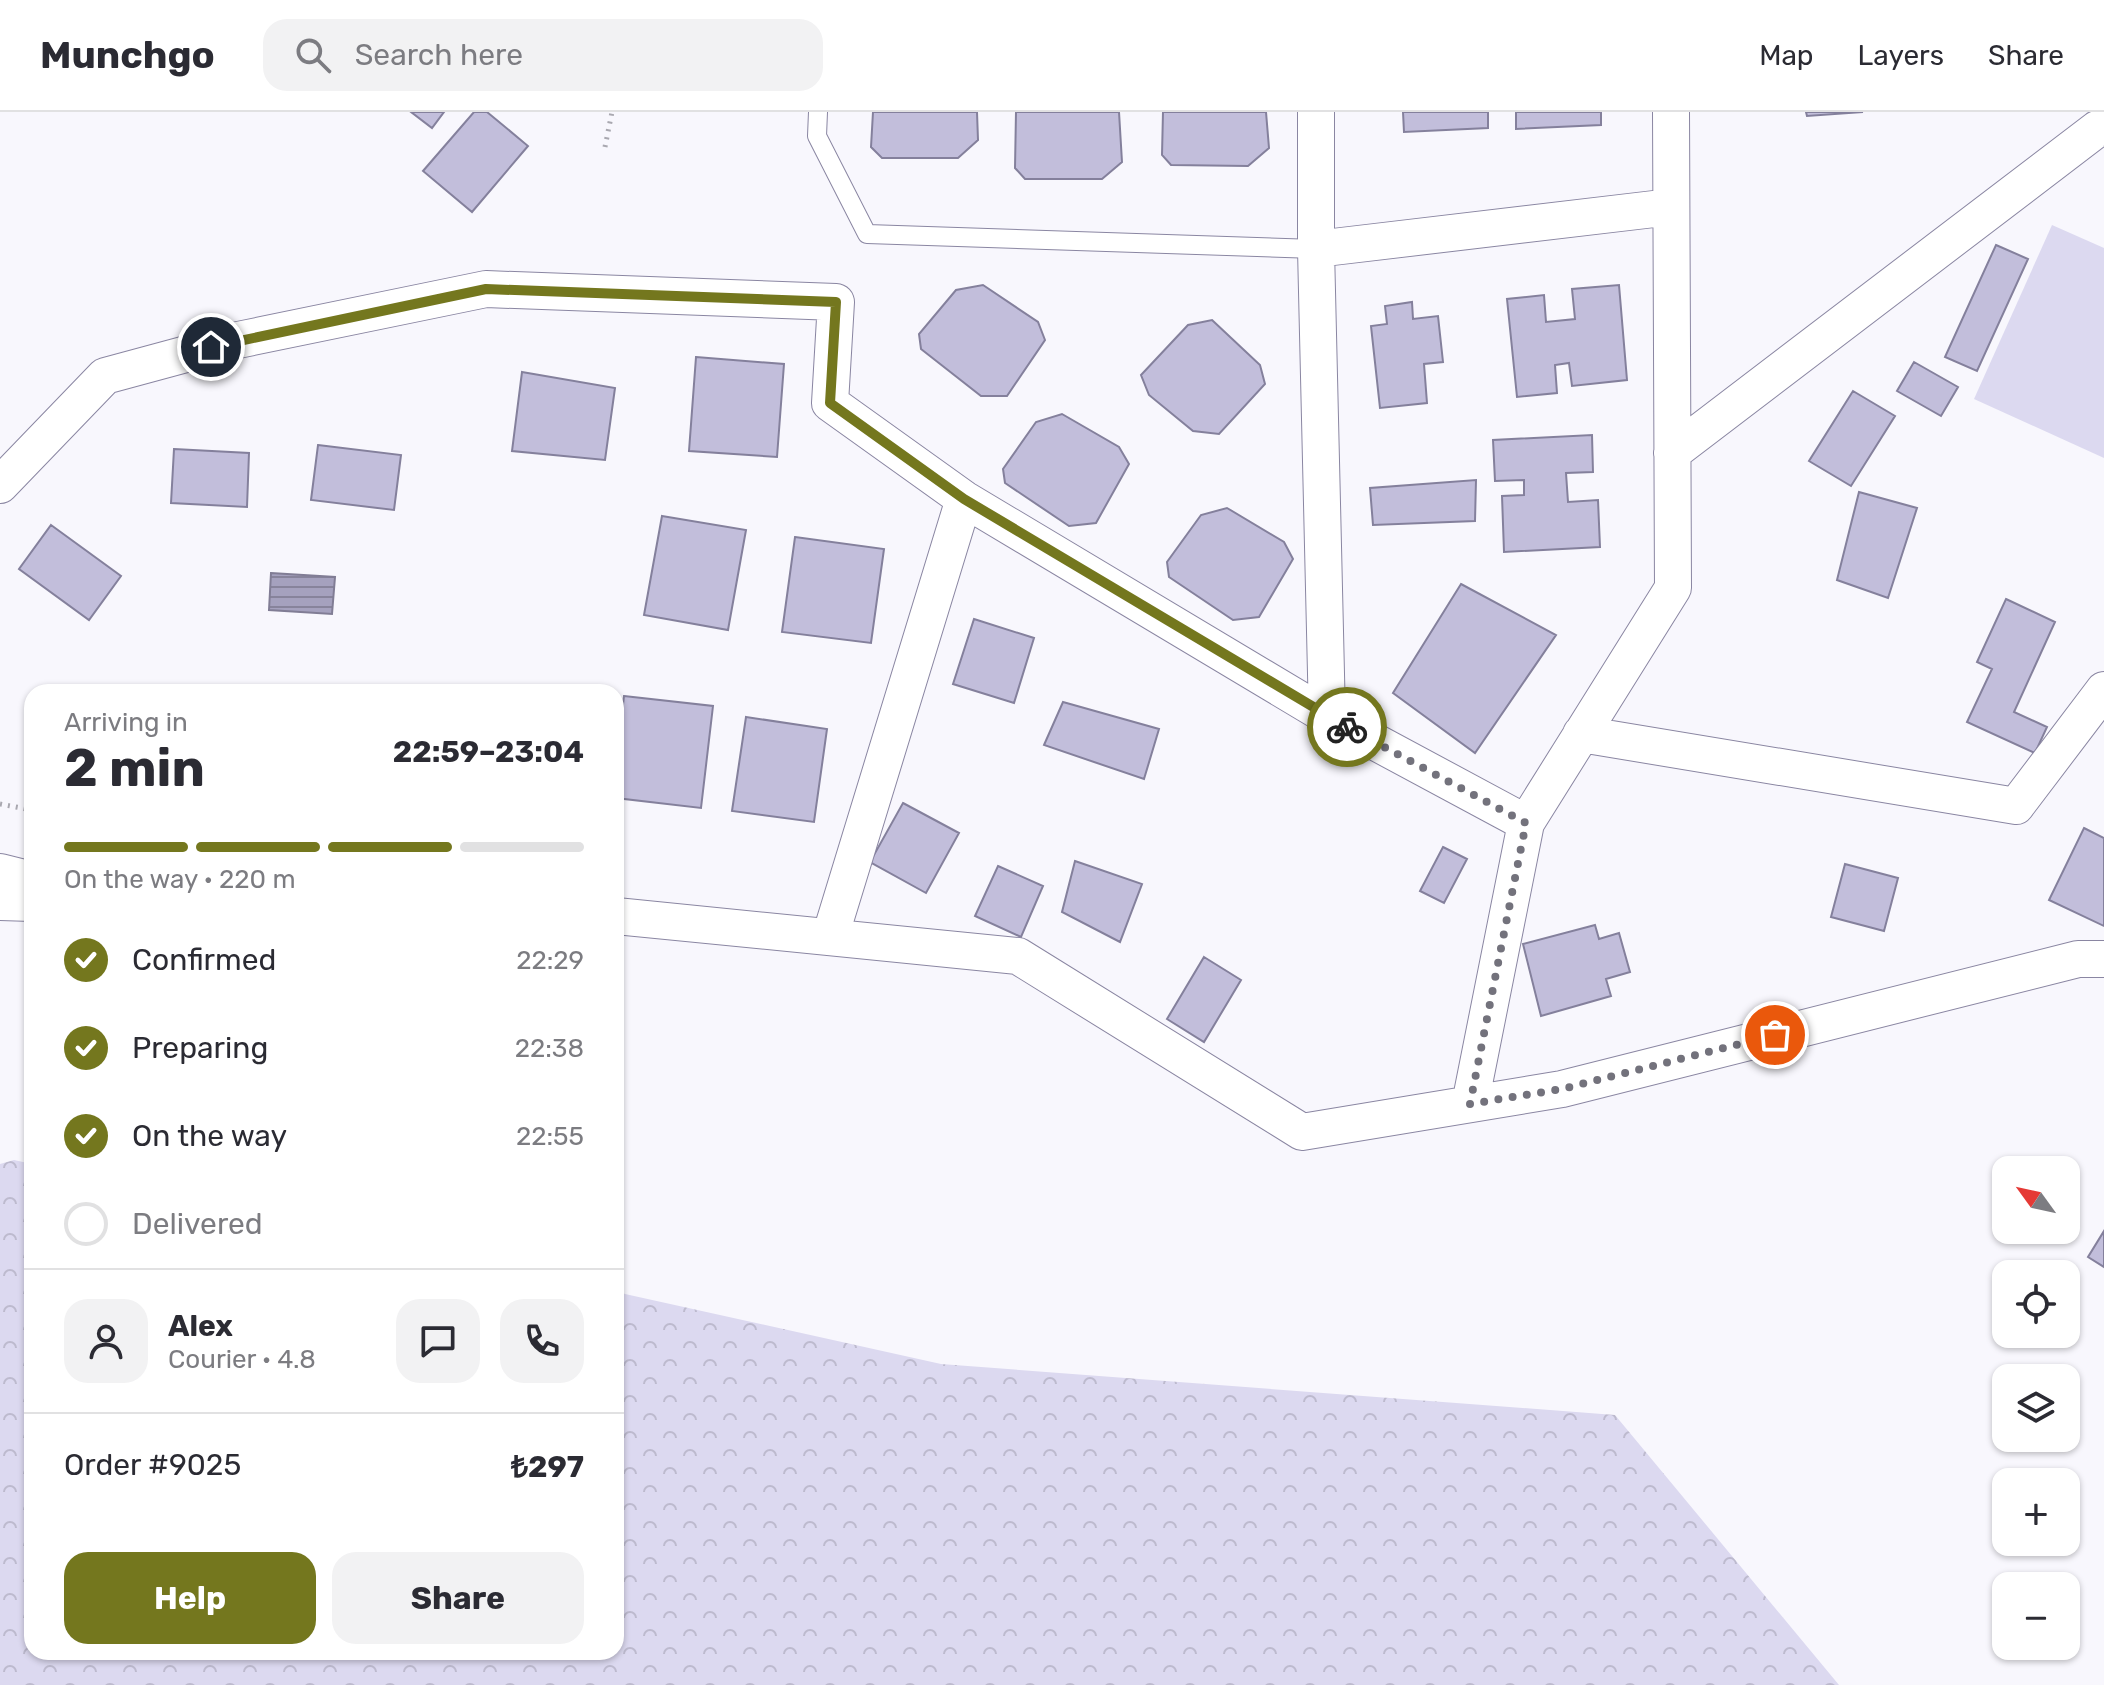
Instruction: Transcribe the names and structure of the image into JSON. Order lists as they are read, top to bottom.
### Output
{
  "north": "top left",
  "page": {
    "header": "Munchgo",
    "search": "Search here",
    "nav": ["Map", "Layers", "Share"],
    "heading": ["2 min", "Arriving in", "22:59–23:04"],
    "panel": [
      "Alex",
      "Courier · 4.8",
      "Order #9025",
      "₺297"
    ],
    "bar": "On the way · 220 m",
    "list": [
      ["Confirmed", "22:29"],
      ["Preparing", "22:38"],
      ["On the way", "22:55"],
      "Delivered"
    ],
    "map_buttons": ["+", "−"],
    "buttons": ["Help", "Share"]
  }
}
